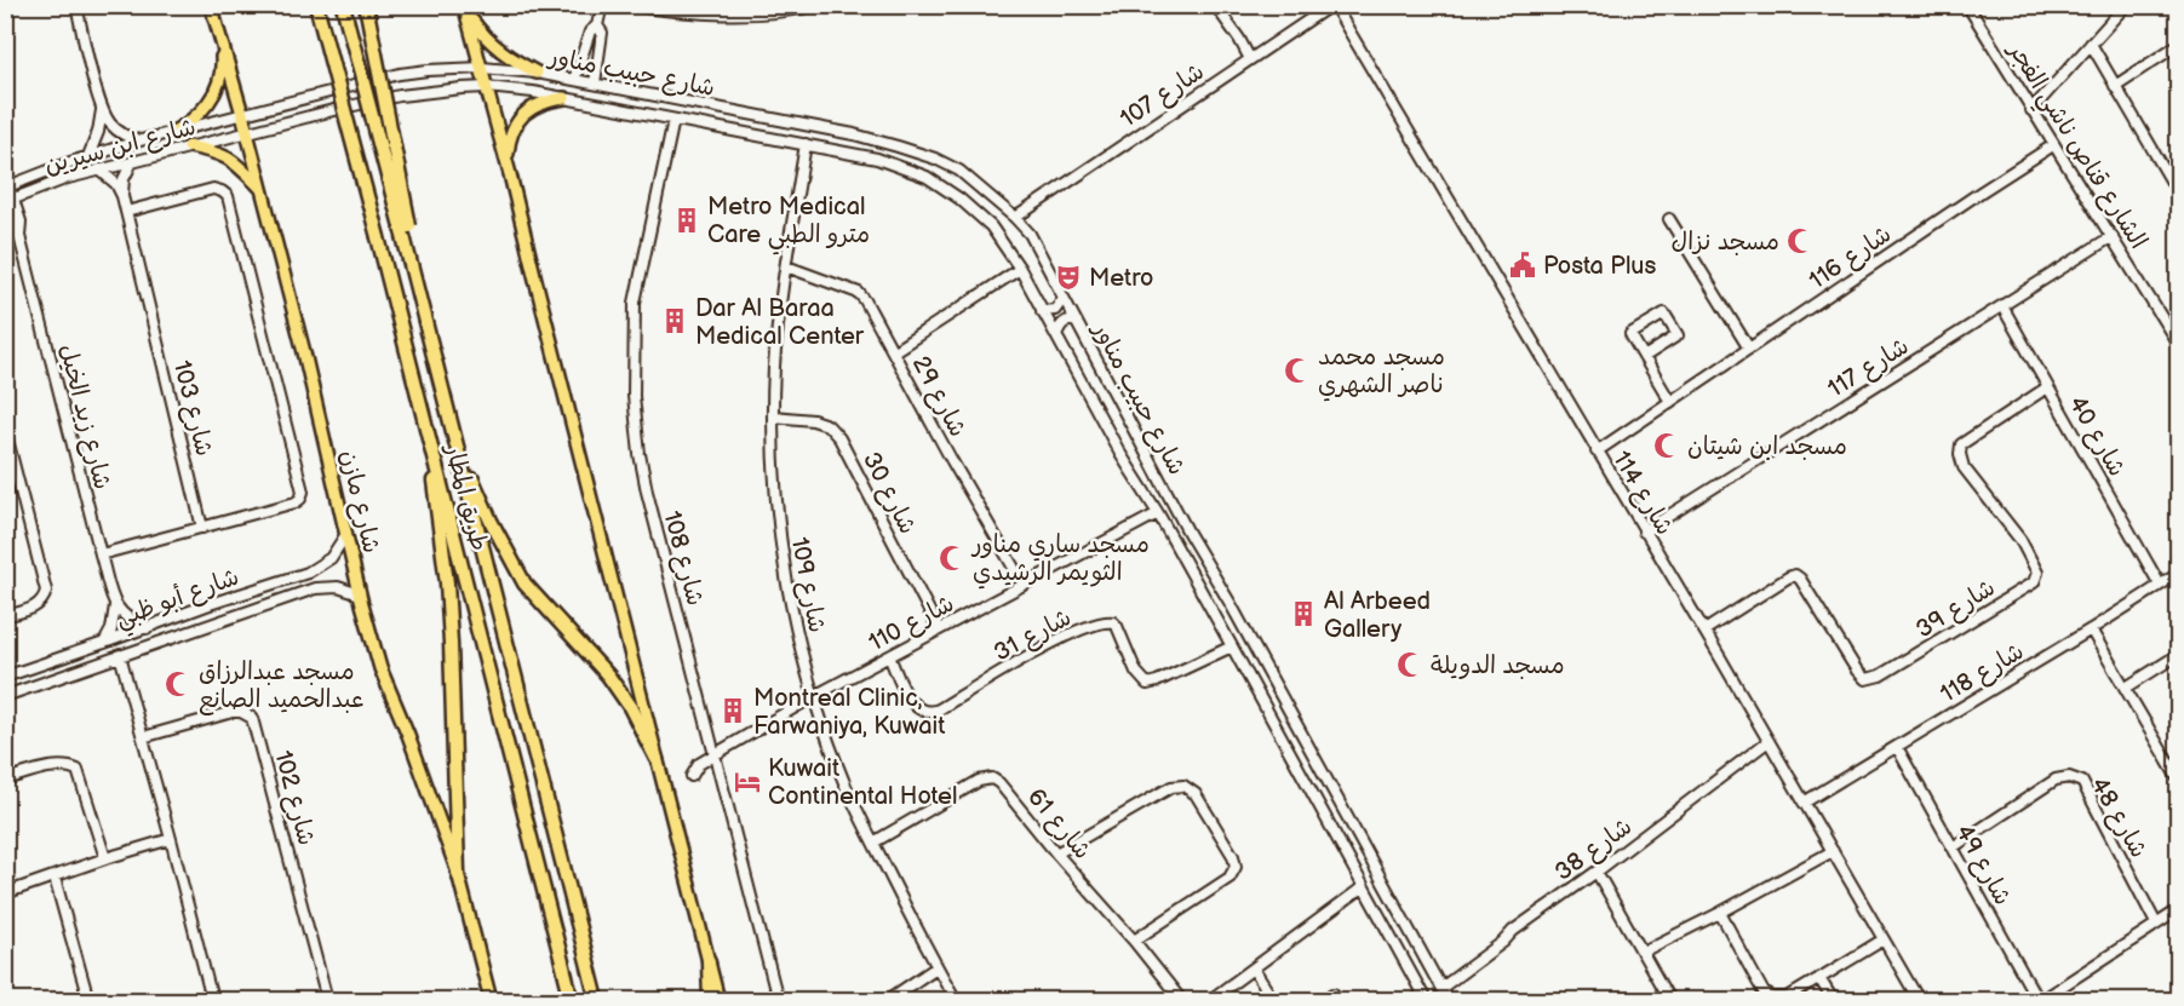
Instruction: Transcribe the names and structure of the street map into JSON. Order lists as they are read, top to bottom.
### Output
{
  "streets": {
    "highway": ["طريق المطار"],
    "main road": ["شارع مازن"],
    "street": [
      "شارع حبيب مناور",
      "شارع 107",
      "شارع ابن سيرين",
      "الشارع قناص ناشي الفجر",
      "شارع 116",
      "شارع 117",
      "شارع 29",
      "شارع 103",
      "شارع زيد الخيل",
      "شارع 40",
      "شارع 30",
      "شارع 114",
      "شارع 108",
      "شارع 109",
      "شارع أبو ظبي",
      "شارع 39",
      "شارع 110",
      "شارع 31",
      "شارع 118",
      "شارع 102",
      "شارع 48",
      "شارع 61",
      "شارع 38",
      "شارع 49"
    ]
  },
  "crossings": [
    ["شارع حبيب مناور", "شارع 107"],
    ["شارع حبيب مناور", "شارع ابن سيرين"],
    ["شارع حبيب مناور", "شارع مازن"],
    ["شارع حبيب مناور", "شارع 108"],
    ["شارع حبيب مناور", "شارع 109"],
    ["شارع حبيب مناور", "شارع 110"],
    ["شارع حبيب مناور", "شارع 31"],
    ["شارع حبيب مناور", "شارع 38"],
    ["شارع 107", "شارع 114"],
    ["شارع ابن سيرين", "شارع 103"],
    ["شارع ابن سيرين", "شارع زيد الخيل"],
    ["شارع ابن سيرين", "شارع مازن"],
    ["الشارع قناص ناشي الفجر", "شارع 116"],
    ["الشارع قناص ناشي الفجر", "شارع 117"],
    ["شارع 116", "شارع 114"],
    ["شارع 117", "شارع 40"],
    ["شارع 117", "شارع 114"],
    ["شارع 29", "شارع 109"],
    ["شارع 29", "شارع 110"],
    ["شارع 40", "شارع 39"],
    ["شارع 40", "شارع 118"],
    ["شارع 30", "شارع 109"],
    ["شارع 30", "شارع 110"],
    ["شارع 114", "شارع 39"],
    ["شارع 114", "شارع 118"],
    ["شارع 114", "شارع 38"],
    ["شارع مازن", "شارع أبو ظبي"],
    ["شارع 108", "شارع 110"],
    ["شارع 109", "شارع 110"],
    ["شارع 109", "شارع 61"],
    ["شارع 110", "شارع 31"],
    ["شارع 118", "شارع 49"],
    ["شارع 48", "شارع 49"]
  ],
  "places": {
    "building": [
      "Metro Medical Care مترو الطبي",
      "Dar Al Baraa Medical Center",
      "Al Arbeed Gallery",
      "Montreal Clinic, Farwaniya, Kuwait"
    ],
    "mosque": [
      "مسجد نزال",
      "مسجد محمد ناصر الشهري",
      "مسجد ابن شيتان",
      "مسجد ساري مناور الثويمر الرشيدي",
      "مسجد الدويلة",
      "مسجد عبدالرزاق عبدالحميد الصانع"
    ],
    "public building": ["Posta Plus"],
    "theatre": ["Metro"],
    "hotel": ["Kuwait Continental Hotel"]
  }
}
